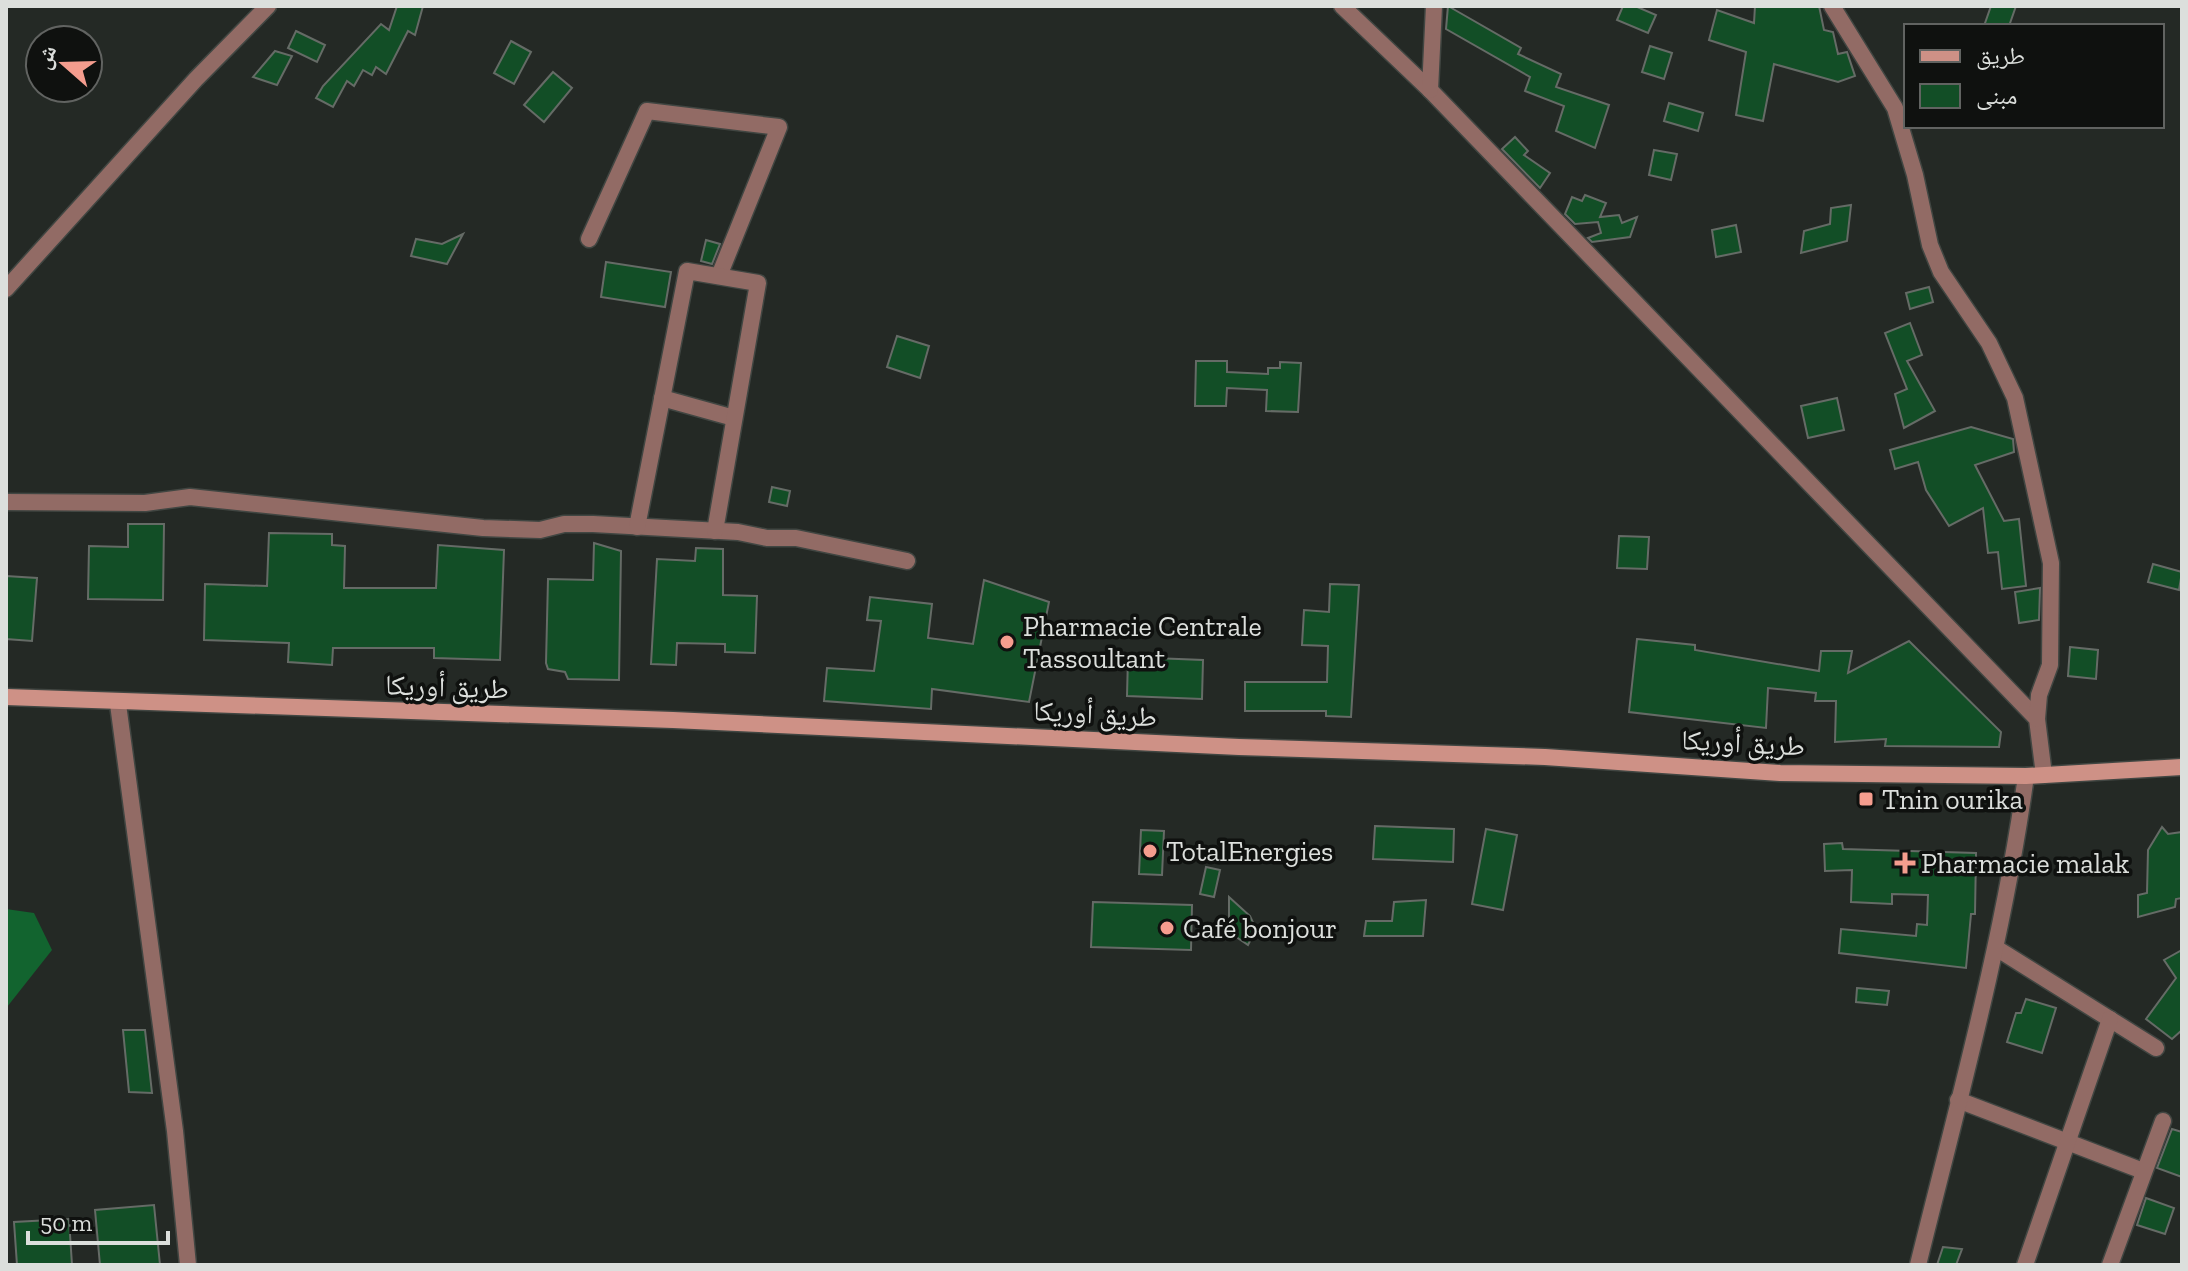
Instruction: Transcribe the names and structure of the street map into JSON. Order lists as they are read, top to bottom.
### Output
{
  "streets": {
    "street": ["طريق أوريكا"]
  },
  "places": {
    "other": ["Pharmacie Centrale Tassoultant", "TotalEnergies", "Café bonjour"],
    "transit": ["Tnin ourika"],
    "health": ["Pharmacie malak"]
  },
  "legend": ["طريق", "مبنى"],
  "scale_bar": "50 m",
  "north": "left"
}
